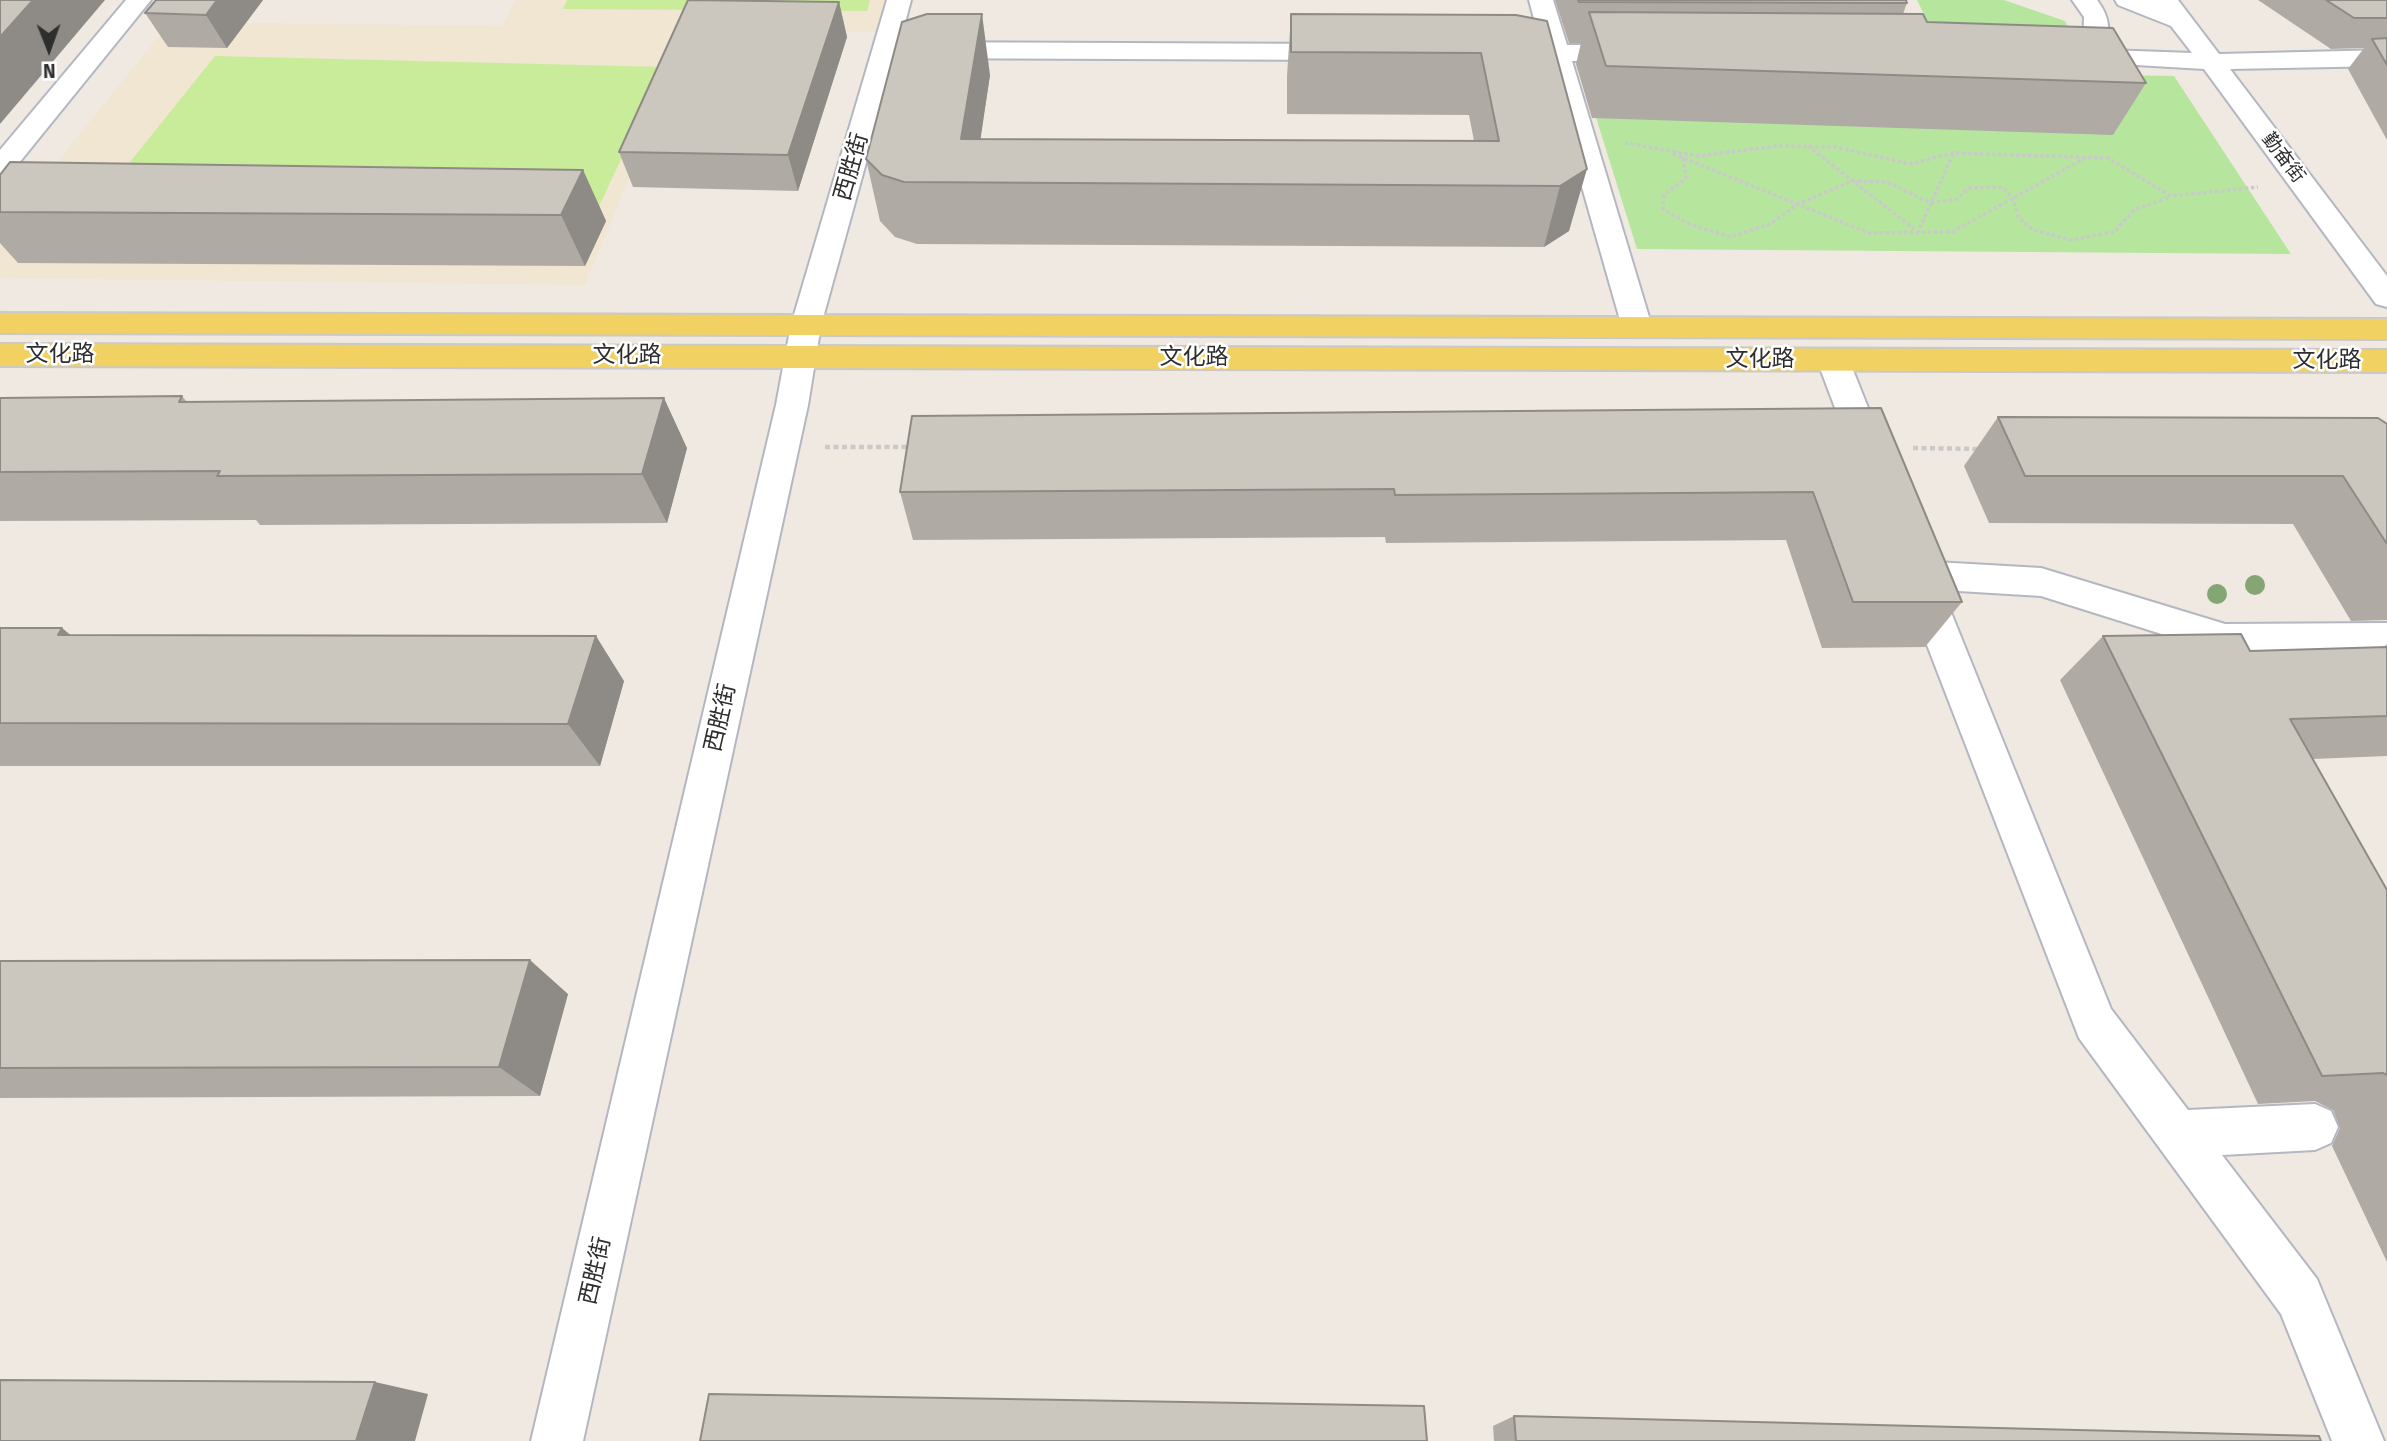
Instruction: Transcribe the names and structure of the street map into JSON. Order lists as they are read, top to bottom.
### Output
{
  "streets": {
    "main road": ["文化路"],
    "street": ["勤奋街", "西胜街"]
  },
  "crossings": [
    ["西胜街", "文化路"]
  ],
  "north": "bottom"
}
